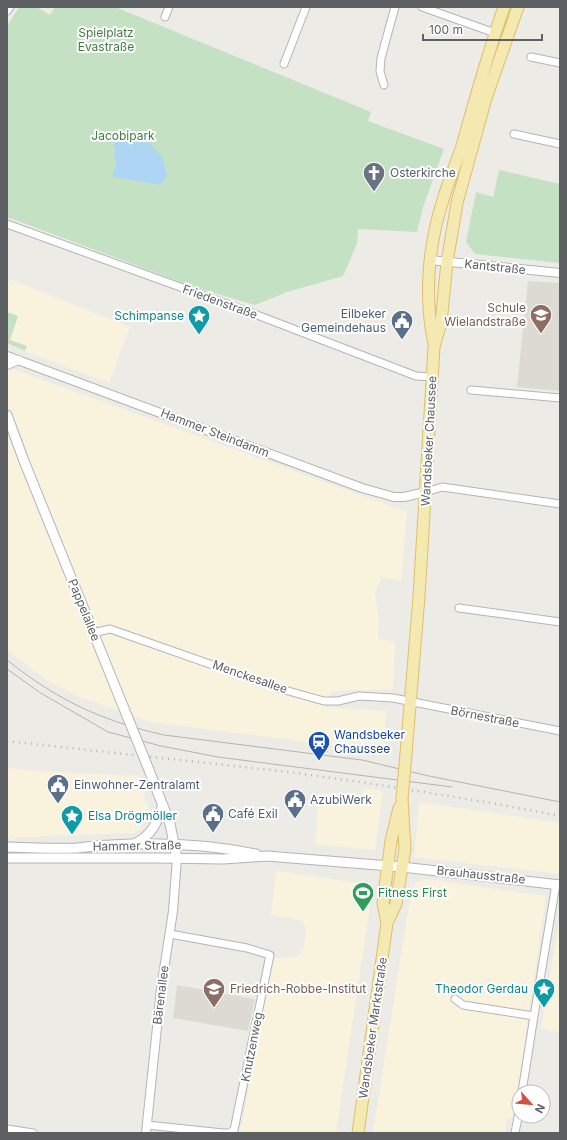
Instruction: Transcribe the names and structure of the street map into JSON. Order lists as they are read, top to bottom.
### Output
{
  "streets": {
    "main road": [
      "Wandsbeker Chaussee",
      "Pappelallee",
      "Hammer Straße",
      "Brauhausstraße",
      "Wandsbeker Marktstraße"
    ],
    "street": [
      "Kantstraße",
      "Friedenstraße",
      "Hammer Steindamm",
      "Menckesallee",
      "Börnestraße",
      "Bärenallee",
      "Knutzenweg"
    ]
  },
  "crossings": [
    ["Kantstraße", "Wandsbeker Chaussee"],
    ["Friedenstraße", "Wandsbeker Chaussee"],
    ["Hammer Steindamm", "Wandsbeker Chaussee"],
    ["Wandsbeker Chaussee", "Menckesallee"],
    ["Wandsbeker Chaussee", "Börnestraße"],
    ["Wandsbeker Chaussee", "Wandsbeker Marktstraße"],
    ["Pappelallee", "Menckesallee"],
    ["Pappelallee", "Hammer Straße"],
    ["Pappelallee", "Bärenallee"],
    ["Menckesallee", "Börnestraße"],
    ["Hammer Straße", "Brauhausstraße"],
    ["Hammer Straße", "Bärenallee"],
    ["Hammer Straße", "Wandsbeker Marktstraße"],
    ["Brauhausstraße", "Wandsbeker Marktstraße"],
    ["Bärenallee", "Knutzenweg"]
  ],
  "parks": ["Spielplatz Evastraße", "Jacobipark"],
  "places": {
    "church": ["Osterkirche"],
    "school or university": ["Schule Wielandstraße", "Friedrich-Robbe-Institut"],
    "place": ["Schimpanse", "Elsa Drögmöller", "Theodor Gerdau"],
    "public building": [
      "Eilbeker Gemeindehaus",
      "Einwohner-Zentralamt",
      "AzubiWerk",
      "Café Exil"
    ],
    "station": ["Wandsbeker Chaussee"],
    "sports": ["Fitness First"]
  },
  "scale_bar": "100 m",
  "north": "bottom right"
}
